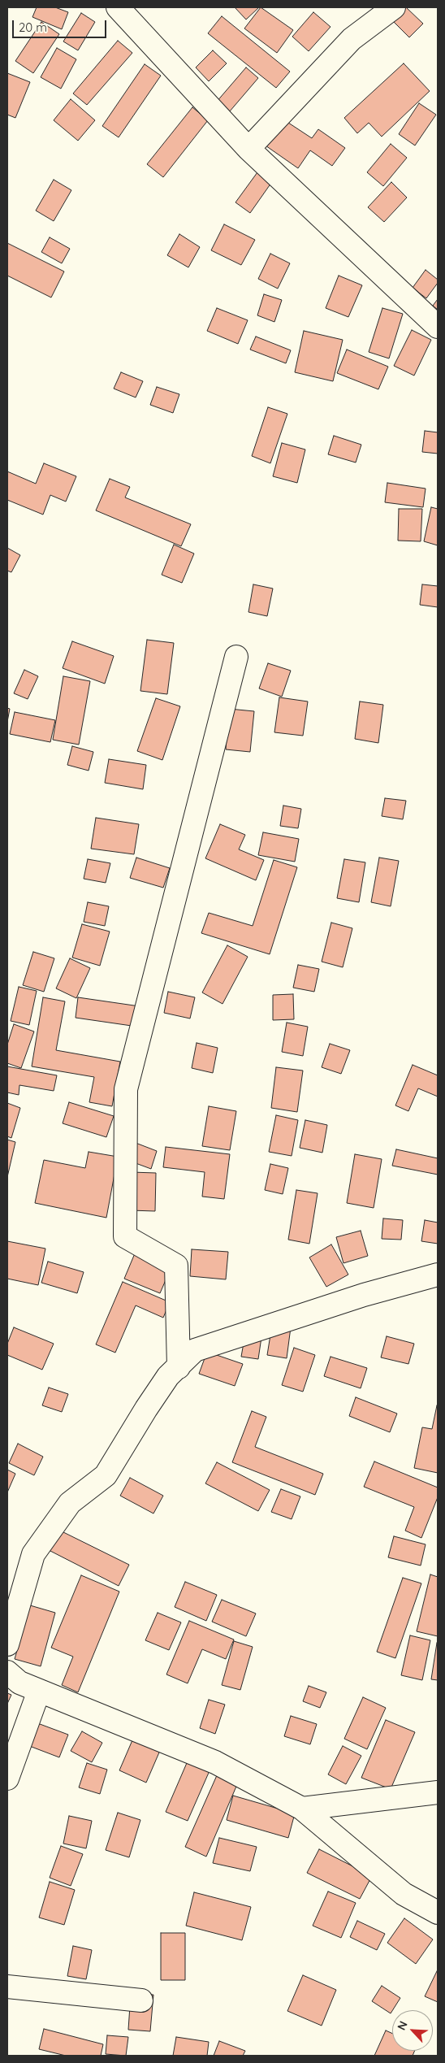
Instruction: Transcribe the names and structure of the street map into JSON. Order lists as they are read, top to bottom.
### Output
{
  "scale_bar": "20 m",
  "north": "top left"
}
